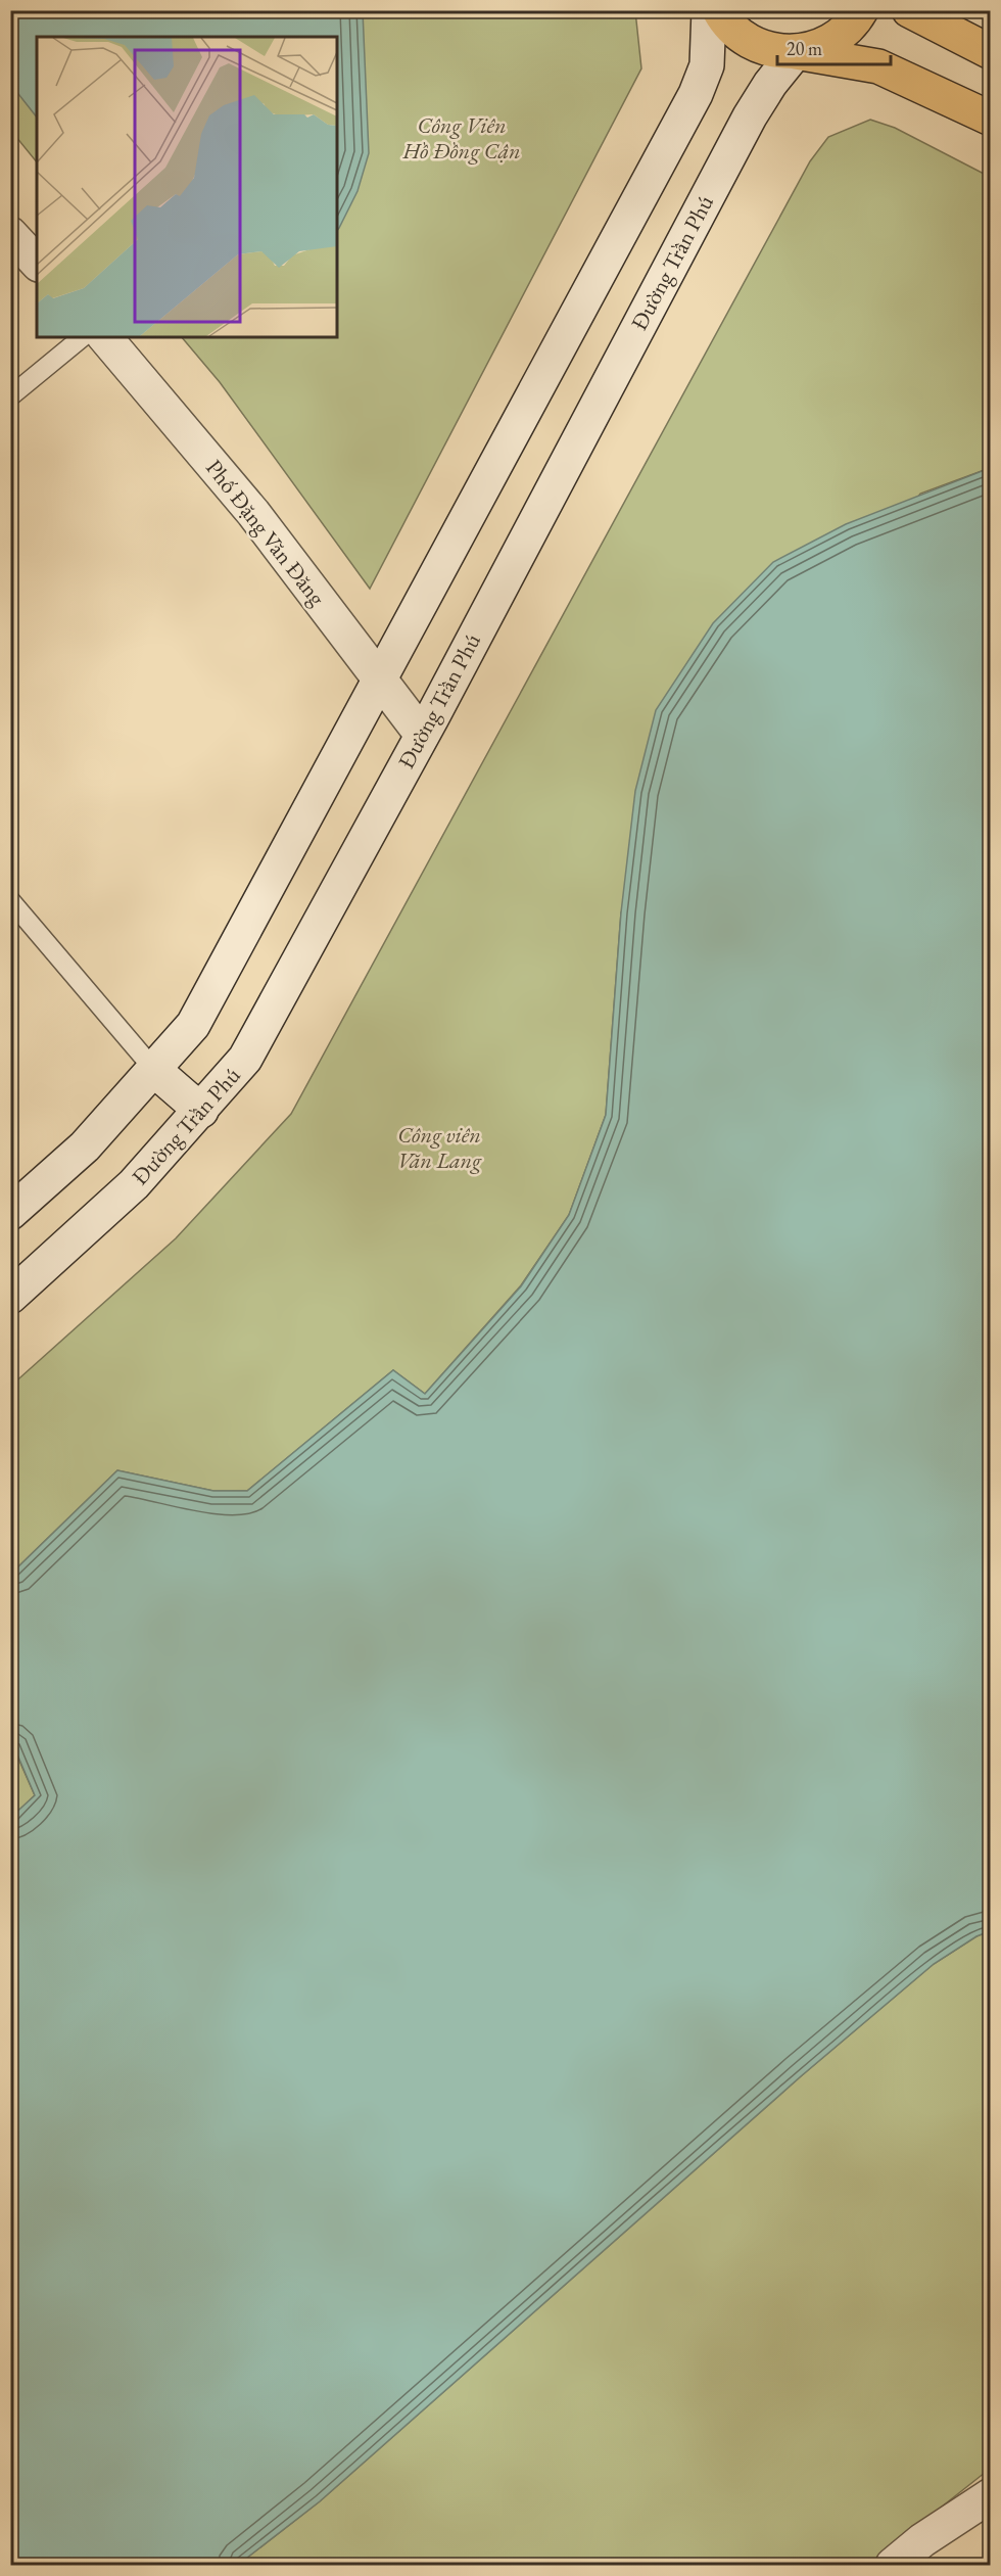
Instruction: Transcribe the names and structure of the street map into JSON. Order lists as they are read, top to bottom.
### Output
{
  "streets": {
    "main road": ["Đường Trần Phú", "Phố Đặng Văn Đăng"]
  },
  "crossings": [
    ["Đường Trần Phú", "Phố Đặng Văn Đăng"]
  ],
  "parks": ["Công Viên Hồ Đồng Cận", "Công viên Văn Lang"],
  "scale_bar": "20 m"
}
